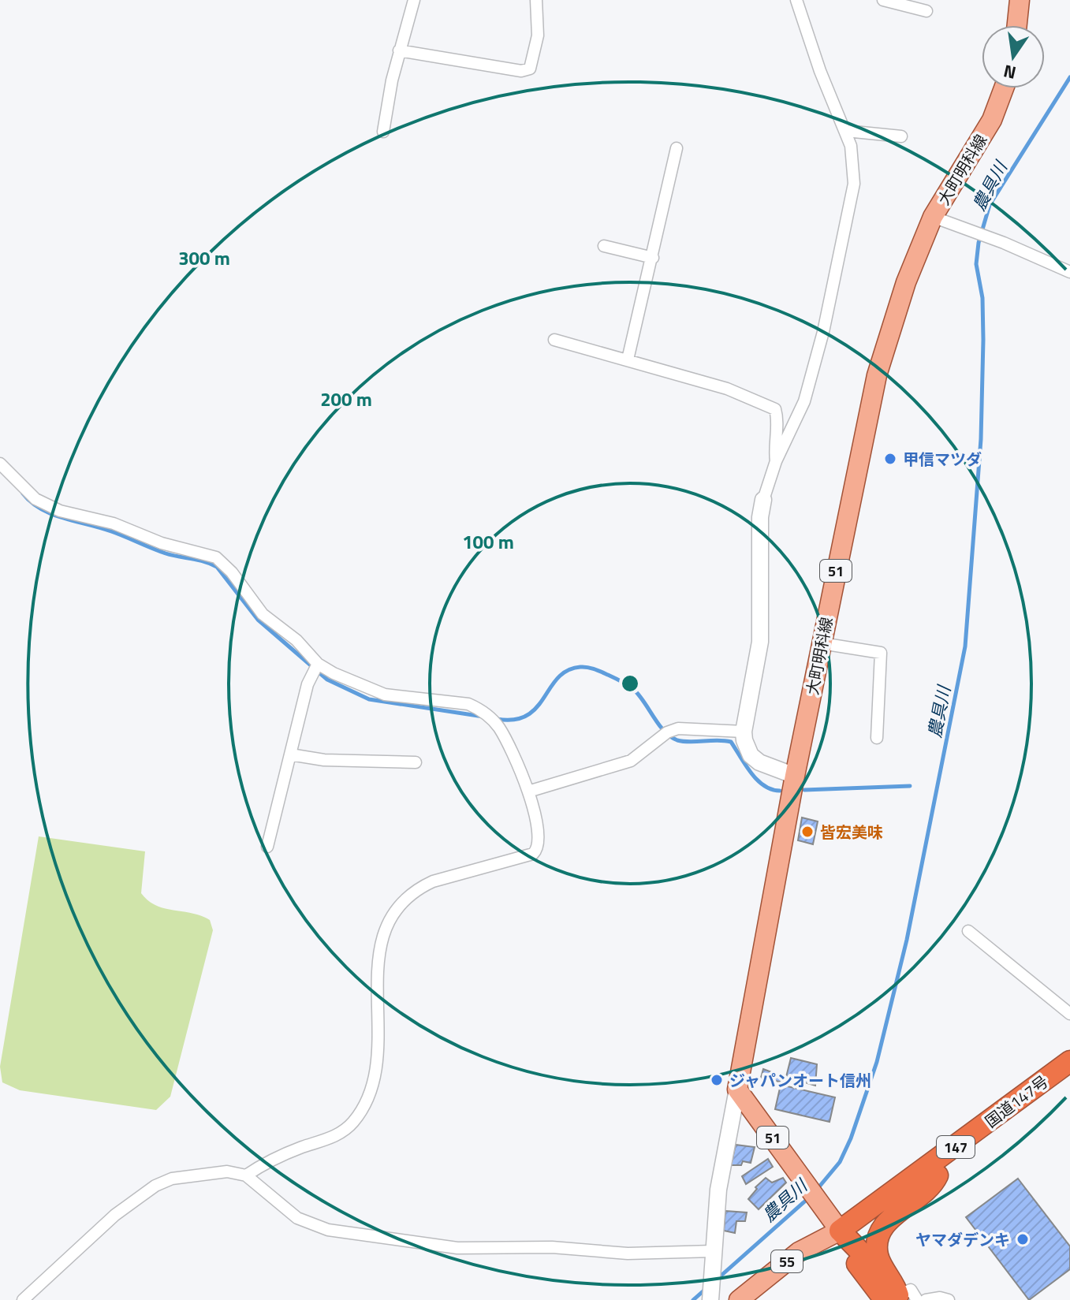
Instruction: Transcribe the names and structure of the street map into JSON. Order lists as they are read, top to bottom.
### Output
{
  "streets": {
    "highway": ["国道147号", "147"],
    "main road": ["大町明科線", "51", "55"]
  },
  "crossings": [
    ["大町明科線", "51"],
    ["51", "国道147号"],
    ["51", "147"],
    ["51", "55"],
    ["国道147号", "147"],
    ["国道147号", "55"],
    ["147", "55"]
  ],
  "water": ["農具川"],
  "places": [
    "甲信マツダ",
    "皆宏美味",
    "ジャパンオート信州",
    "ヤマダデンキ"
  ],
  "north": "bottom",
  "rings": ["300 m", "200 m", "100 m"]
}
